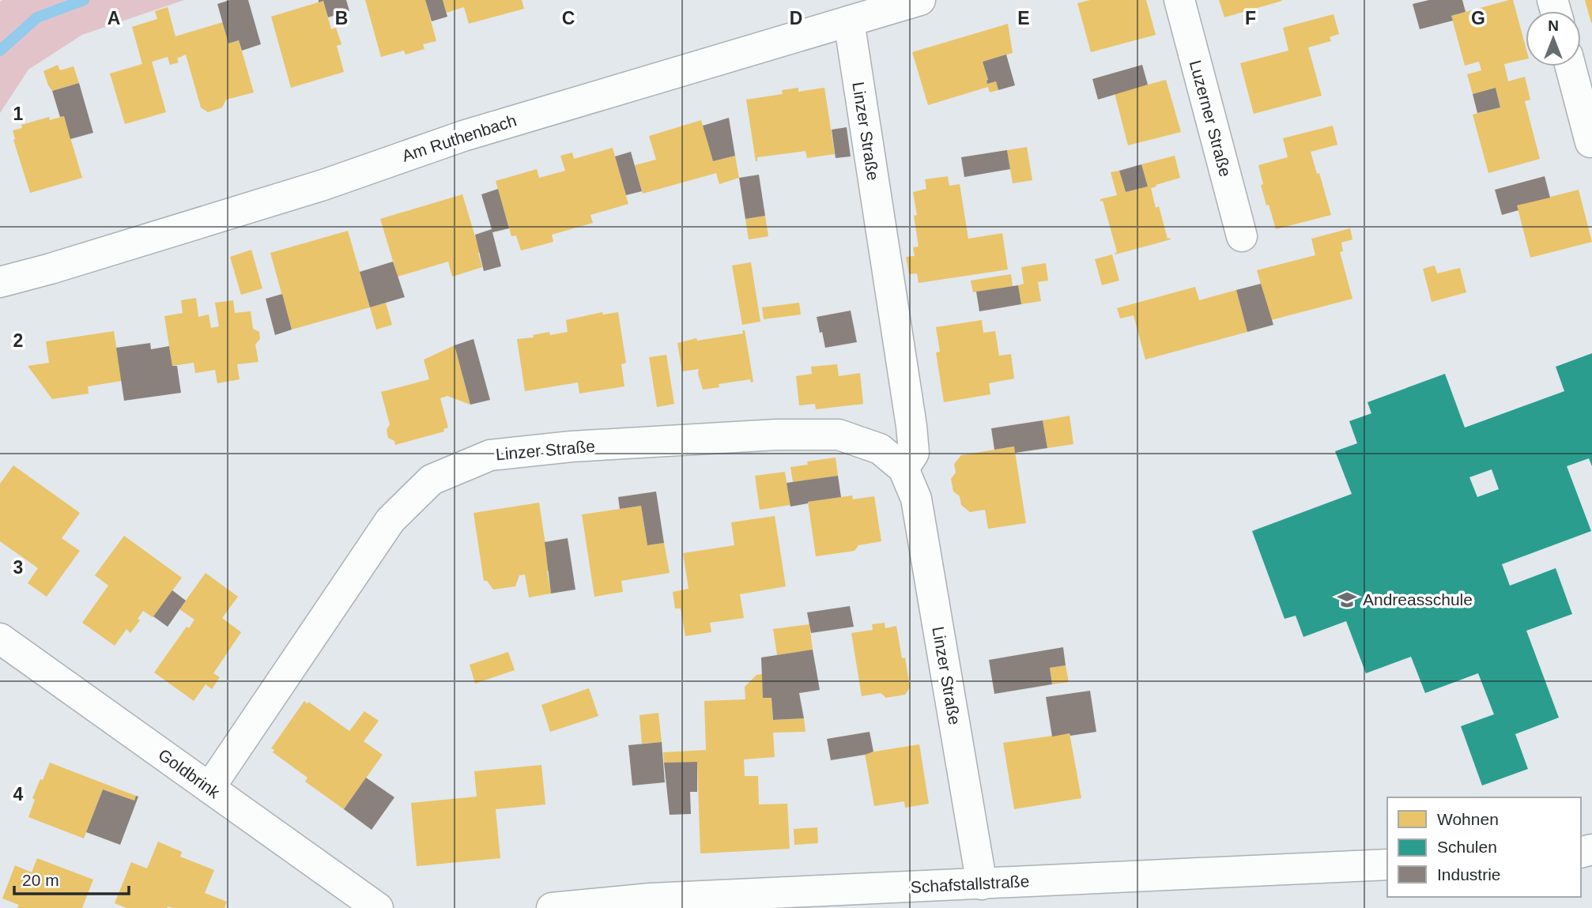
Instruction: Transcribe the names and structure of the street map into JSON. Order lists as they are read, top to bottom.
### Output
{
  "streets": {
    "street": [
      "Luzerner Straße",
      "Linzer Straße",
      "Am Ruthenbach",
      "Goldbrink",
      "Schafstallstraße"
    ]
  },
  "crossings": [
    ["Linzer Straße", "Am Ruthenbach"],
    ["Linzer Straße", "Goldbrink"],
    ["Linzer Straße", "Schafstallstraße"]
  ],
  "places": {
    "school or university": ["Andreasschule"]
  },
  "legend": ["Wohnen", "Schulen", "Industrie"],
  "scale_bar": "20 m",
  "north": "top",
  "grid": {
    "columns": [
      "A",
      "B",
      "C",
      "D",
      "E",
      "F",
      "G"
    ],
    "rows": [
      "1",
      "2",
      "3",
      "4"
    ]
  }
}
